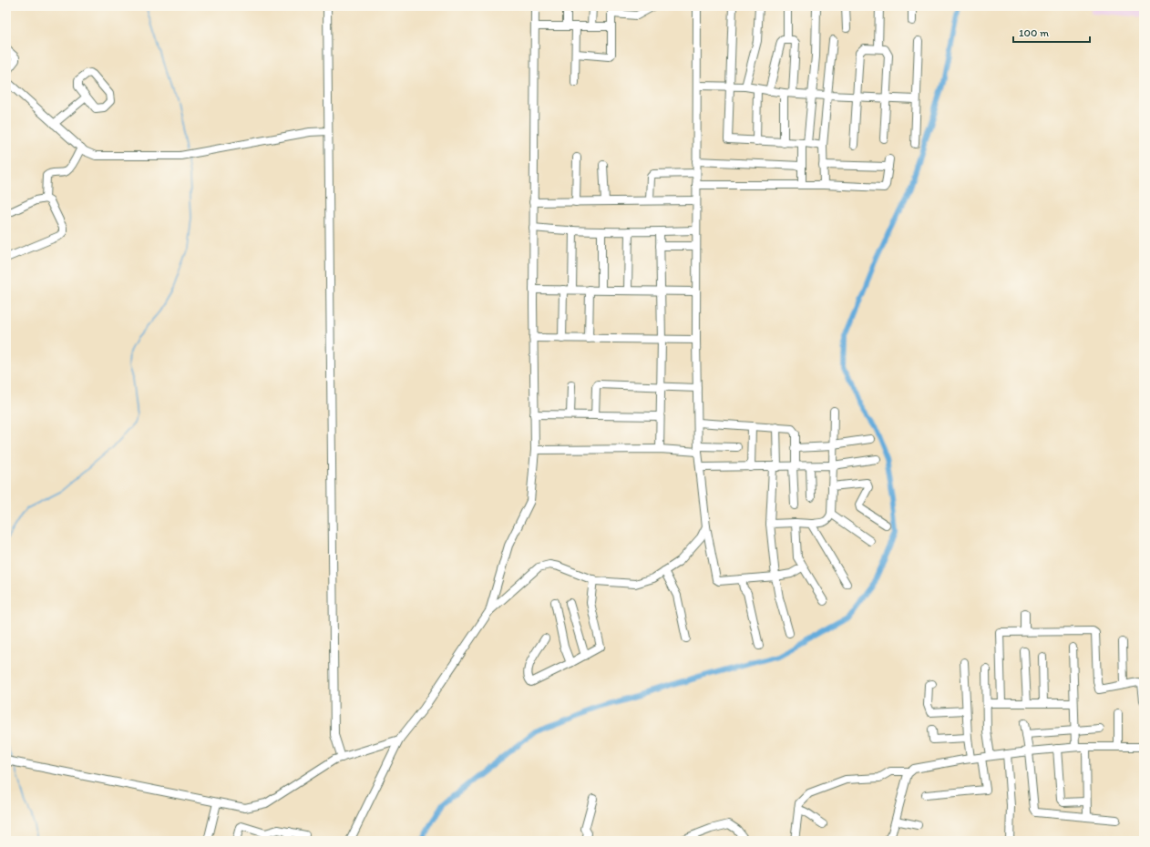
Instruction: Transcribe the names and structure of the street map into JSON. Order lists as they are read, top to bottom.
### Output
{
  "scale_bar": "100 m"
}
